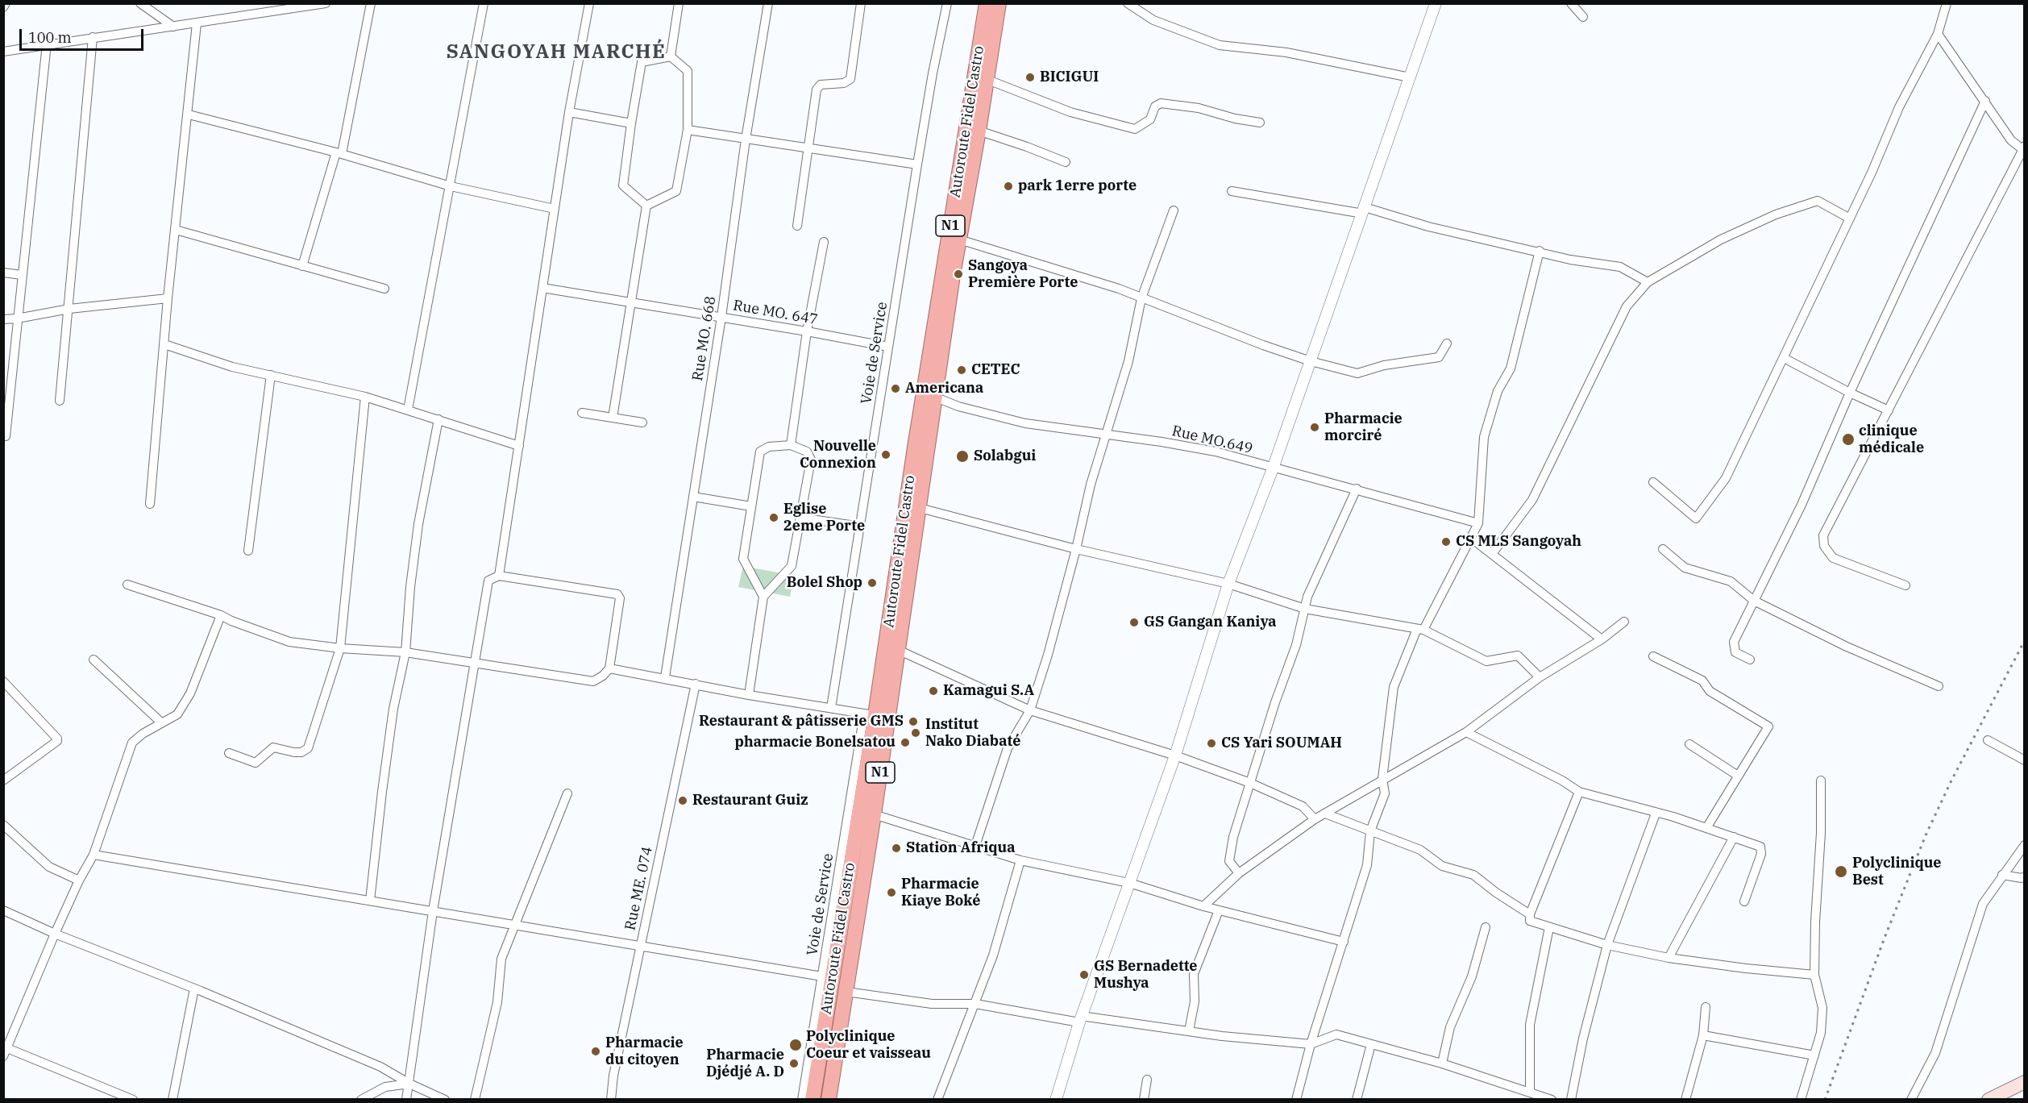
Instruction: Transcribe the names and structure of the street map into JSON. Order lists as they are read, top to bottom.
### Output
{
  "streets": {
    "highway": ["Autoroute Fidel Castro", "N1"],
    "street": [
      "Rue MO. 647",
      "Rue MO. 668",
      "Voie de Service",
      "Rue MO.649",
      "Rue ME. 074"
    ]
  },
  "crossings": [
    ["Autoroute Fidel Castro", "Voie de Service"],
    ["Autoroute Fidel Castro", "Rue MO.649"],
    ["Rue MO. 647", "Rue MO. 668"],
    ["Rue MO. 647", "Voie de Service"]
  ],
  "districts": ["SANGOYAH MARCHÉ"],
  "places": [
    "BICIGUI",
    "park 1erre porte",
    "Sangoya Première Porte",
    "CETEC",
    "Americana",
    "Pharmacie morciré",
    "clinique médicale",
    "Nouvelle Connexion",
    "Solabgui",
    "Eglise 2eme Porte",
    "CS MLS Sangoyah",
    "Bolel Shop",
    "GS Gangan Kaniya",
    "Kamagui S.A",
    "Restaurant & pâtisserie GMS",
    "Institut Nako Diabaté",
    "pharmacie Bonelsatou",
    "CS Yari SOUMAH",
    "Restaurant Guiz",
    "Station Afriqua",
    "Polyclinique Best",
    "Pharmacie Kiaye Boké",
    "GS Bernadette Mushya",
    "Polyclinique Coeur et vaisseau",
    "Pharmacie du citoyen",
    "Pharmacie Djédjé A. D"
  ],
  "scale_bar": "100 m"
}
